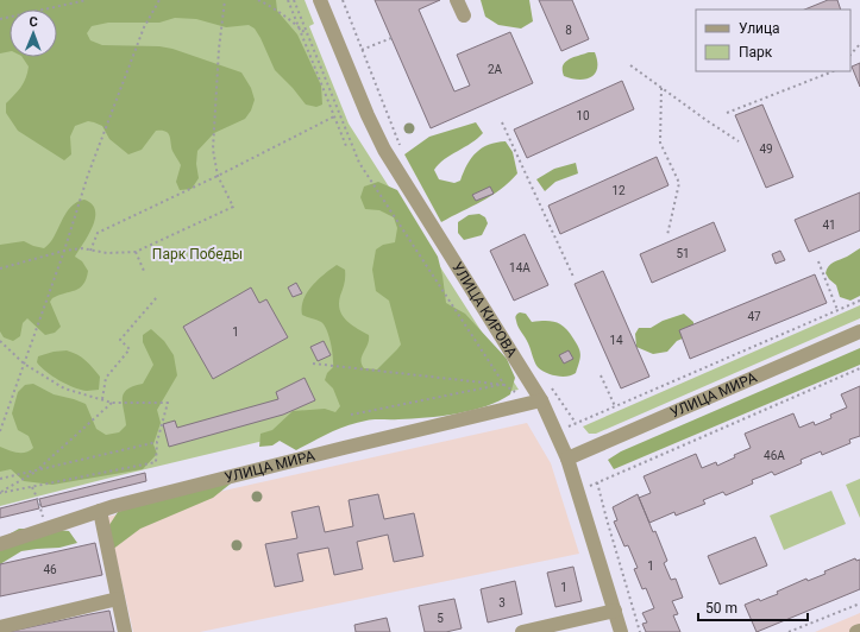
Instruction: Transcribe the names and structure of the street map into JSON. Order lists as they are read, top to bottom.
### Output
{
  "streets": {
    "street": ["УЛИЦА КИРОВА", "УЛИЦА МИРА"]
  },
  "crossings": [
    ["УЛИЦА КИРОВА", "УЛИЦА МИРА"]
  ],
  "parks": ["Парк Победы"],
  "house_numbers": [
    "8",
    "2А",
    "10",
    "49",
    "12",
    "41",
    "51",
    "14А",
    "47",
    "1",
    "14",
    "46А",
    "1",
    "46",
    "1",
    "3",
    "5"
  ],
  "legend": ["Улица", "Парк"],
  "scale_bar": "50 m",
  "north": "top"
}
